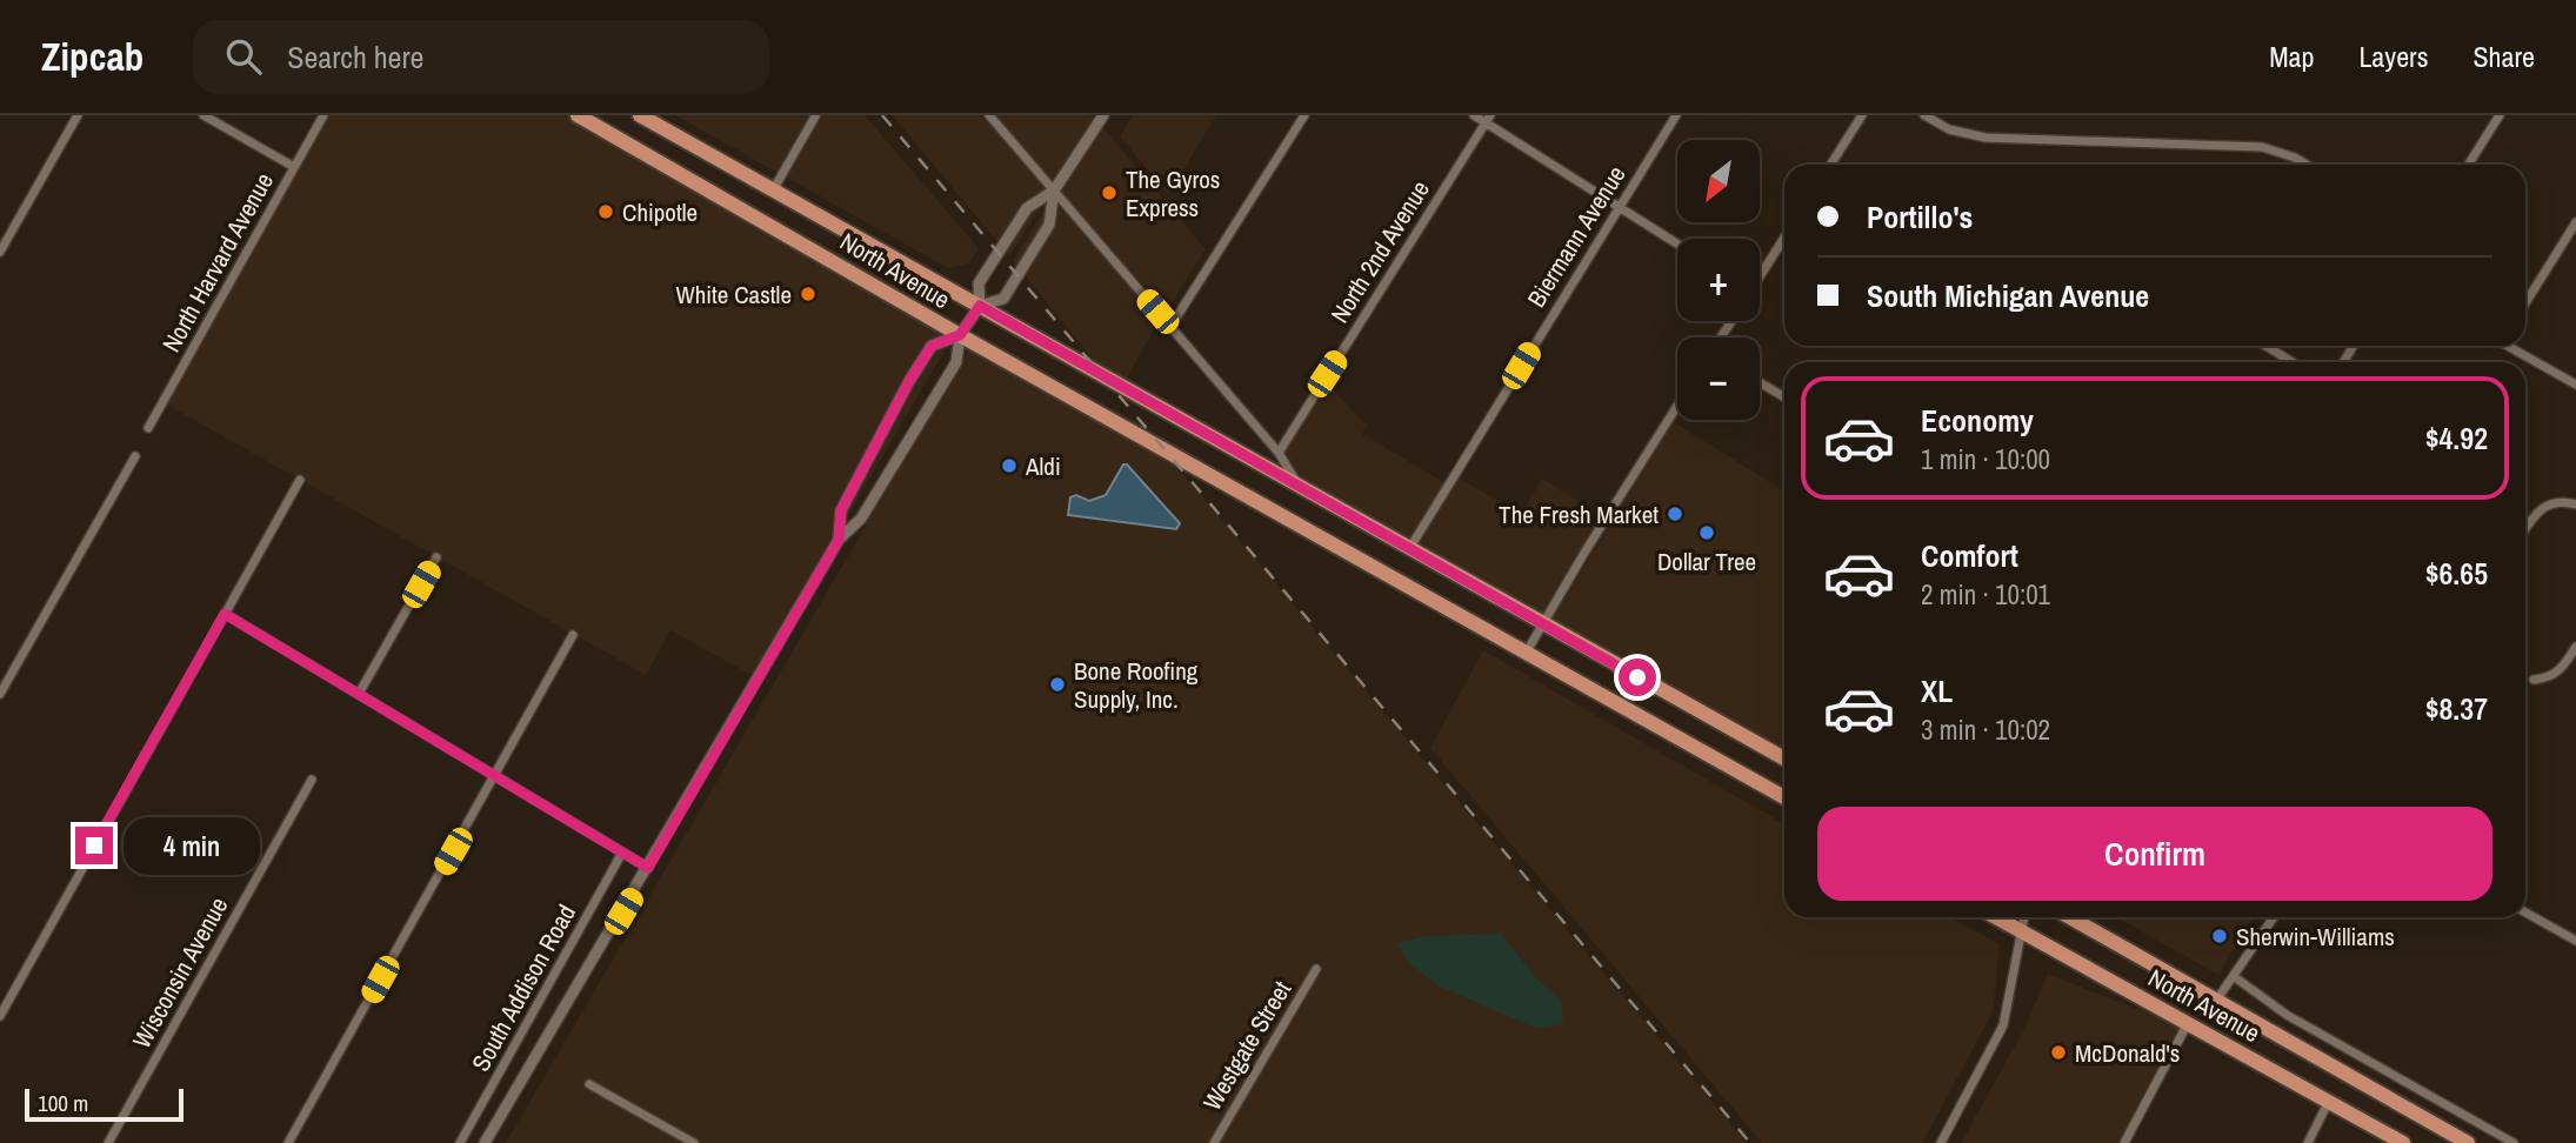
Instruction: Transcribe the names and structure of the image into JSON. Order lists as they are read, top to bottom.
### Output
{
  "streets": {
    "main road": ["North Avenue"],
    "street": [
      "Biermann Avenue",
      "North 2nd Avenue",
      "North Harvard Avenue",
      "Wisconsin Avenue",
      "South Addison Road",
      "Westgate Street"
    ]
  },
  "crossings": [
    ["Biermann Avenue", "North Avenue"]
  ],
  "places": [
    "The Gyros Express",
    "Chipotle",
    "White Castle",
    "Aldi",
    "The Fresh Market",
    "Dollar Tree",
    "Bone Roofing Supply, Inc.",
    "Sherwin-Williams",
    "McDonald's"
  ],
  "scale_bar": "100 m",
  "north": "bottom left",
  "page": {
    "header": "Zipcab",
    "search": "Search here",
    "nav": ["Map", "Layers", "Share"],
    "map_buttons": ["+", "−"],
    "banner": ["Portillo's", "South Michigan Avenue"],
    "list": [
      {
        "name": "Economy",
        "note": "1 min · 10:00",
        "value": "$4.92"
      },
      {
        "name": "Comfort",
        "note": "2 min · 10:01",
        "value": "$6.65"
      },
      {
        "name": "XL",
        "note": "3 min · 10:02",
        "value": "$8.37"
      }
    ],
    "buttons": "Confirm",
    "bubble": "4 min",
    "scale": "100 m"
  }
}
